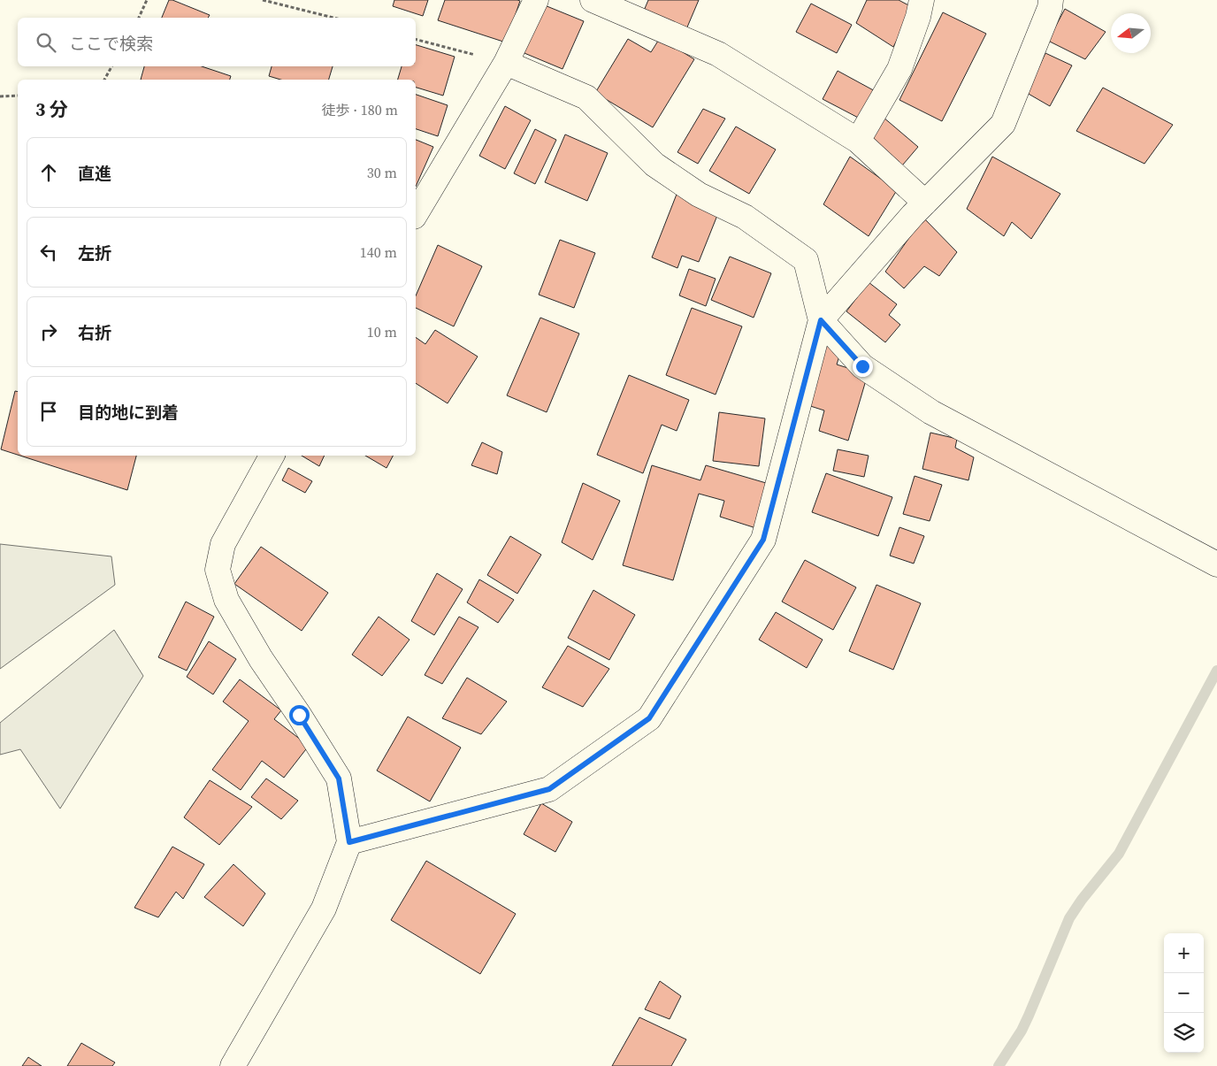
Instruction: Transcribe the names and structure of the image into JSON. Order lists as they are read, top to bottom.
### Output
{
  "north": "left",
  "page": {
    "search": "ここで検索",
    "heading": ["3 分", "徒歩 · 180 m"],
    "list": [
      ["直進", "30 m"],
      ["左折", "140 m"],
      ["右折", "10 m"],
      "目的地に到着"
    ],
    "map_buttons": ["+", "−"]
  }
}
